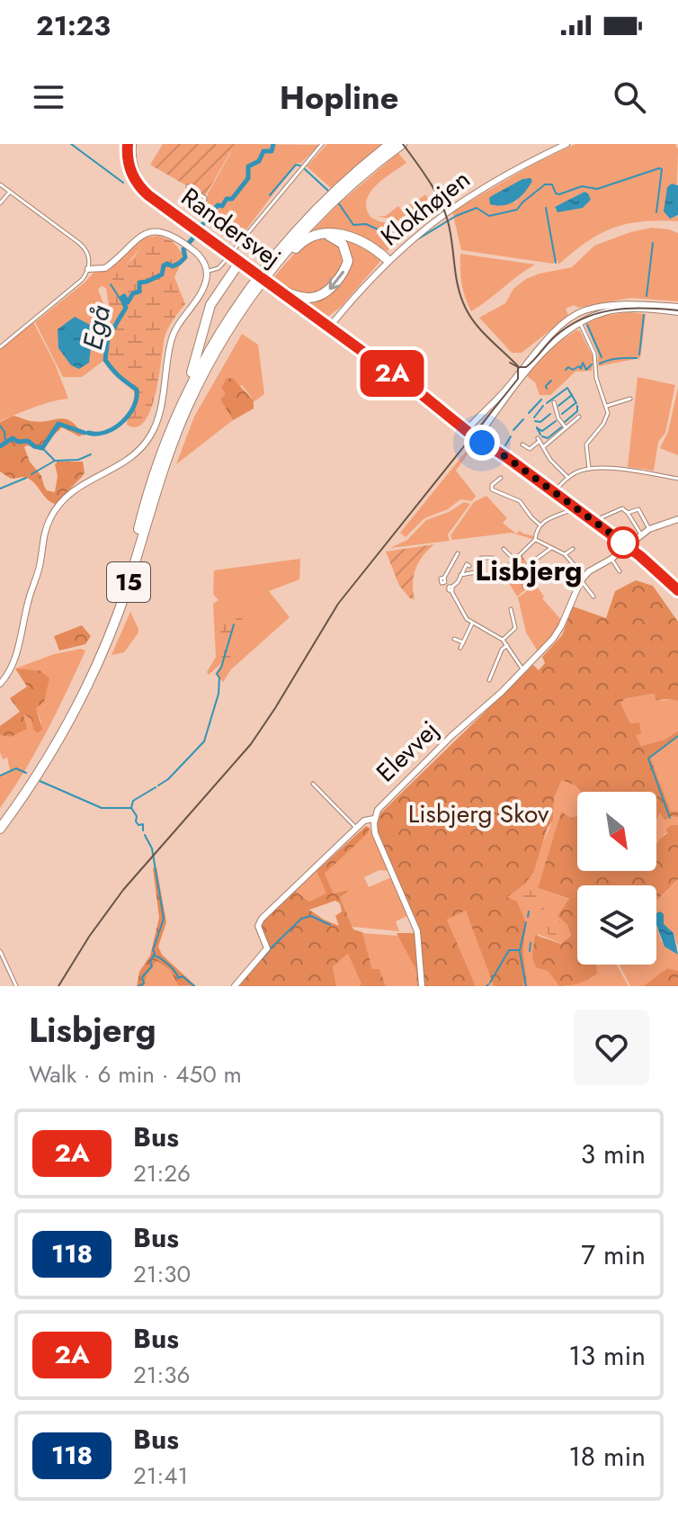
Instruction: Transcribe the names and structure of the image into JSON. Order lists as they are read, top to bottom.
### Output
{
  "streets": {
    "highway": ["15"],
    "street": ["Klokhøjen", "Randersvej", "Elevvej"]
  },
  "crossings": [
    ["Klokhøjen", "Randersvej"]
  ],
  "districts": ["Lisbjerg"],
  "water": ["Egå"],
  "parks": ["Lisbjerg Skov"],
  "lines": ["bus line 2A"],
  "north": "bottom right",
  "page": {
    "status": "21:23",
    "header": "Hopline",
    "on_map": "2A",
    "heading": ["Lisbjerg", "Walk · 6 min · 450 m"],
    "list": [
      {
        "mark": "2A",
        "name": "Bus",
        "note": "21:26",
        "value": "3 min"
      },
      {
        "mark": "118",
        "name": "Bus",
        "note": "21:30",
        "value": "7 min"
      },
      {
        "mark": "2A",
        "name": "Bus",
        "note": "21:36",
        "value": "13 min"
      },
      {
        "mark": "118",
        "name": "Bus",
        "note": "21:41",
        "value": "18 min"
      }
    ]
  }
}
